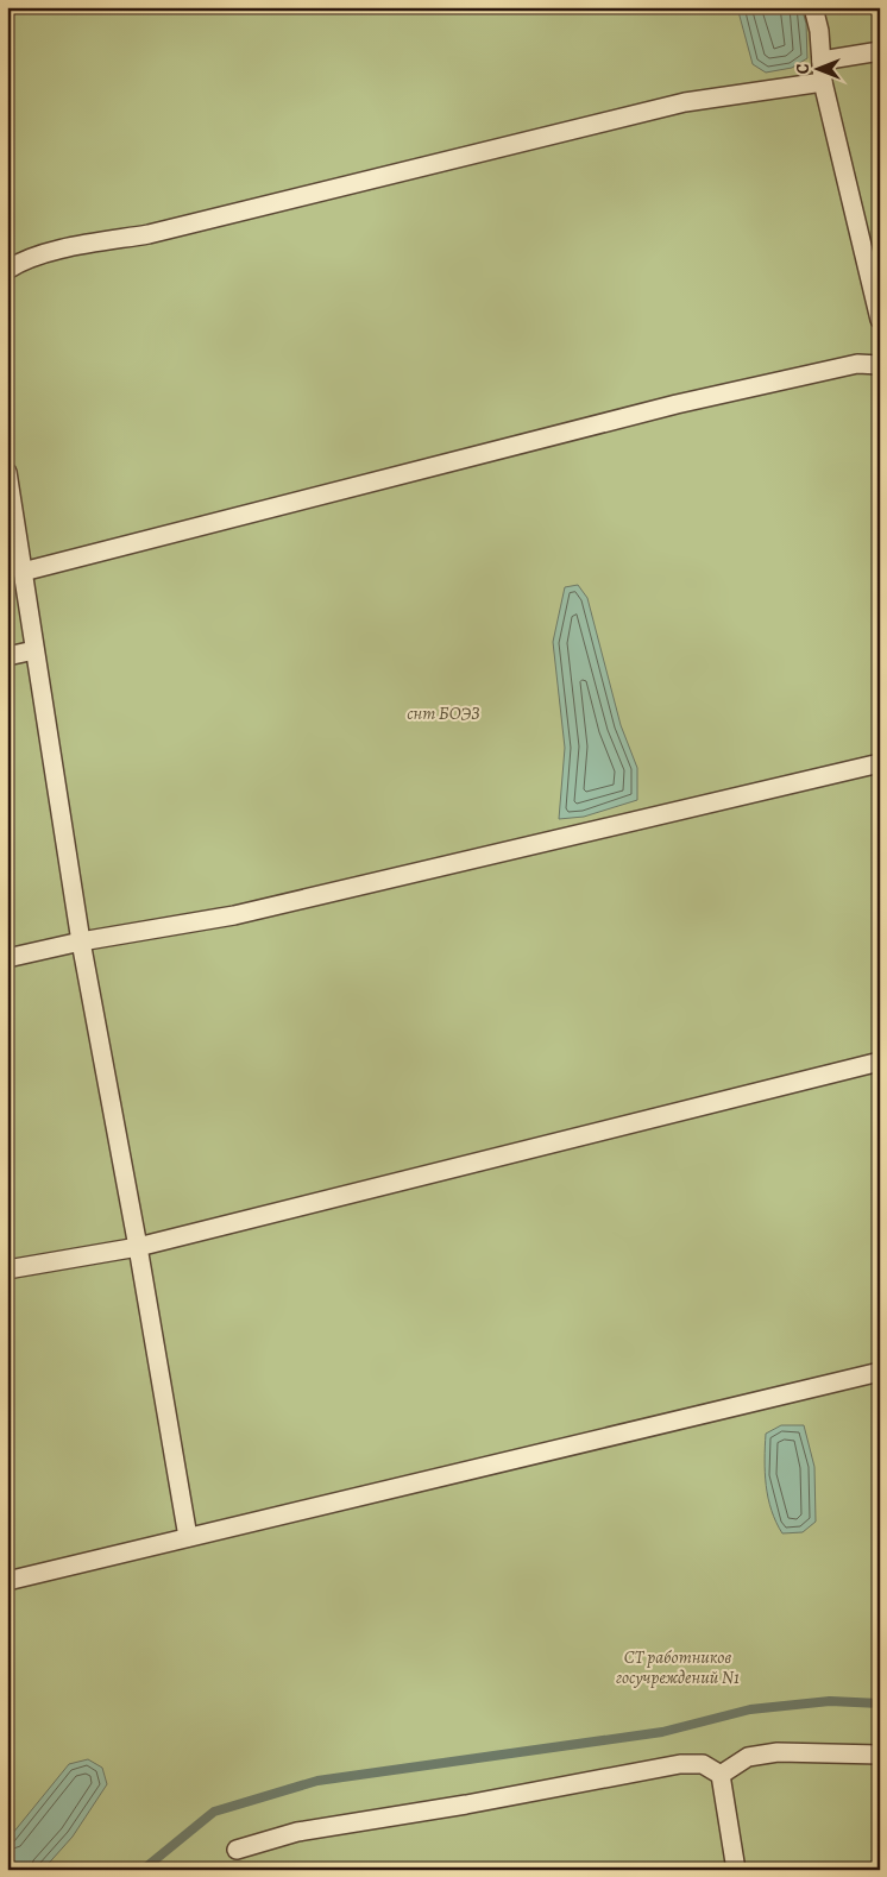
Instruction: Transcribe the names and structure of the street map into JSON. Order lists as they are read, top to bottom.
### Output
{
  "parks": ["снт БОЭЗ", "СТ работников госучреждений N1"],
  "north": "left"
}
